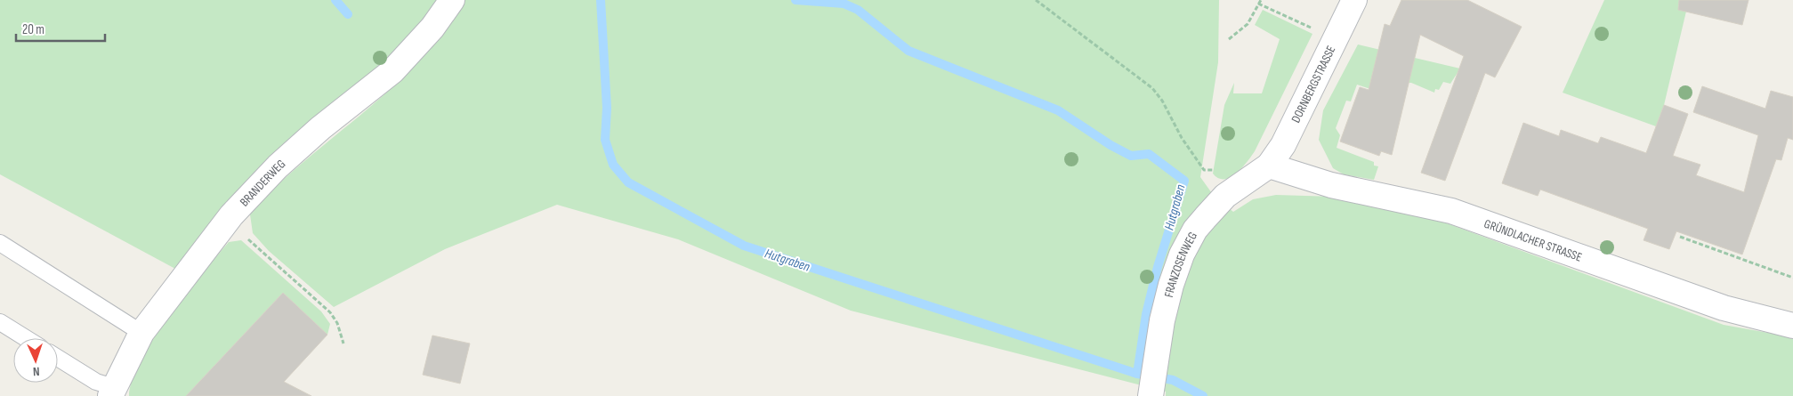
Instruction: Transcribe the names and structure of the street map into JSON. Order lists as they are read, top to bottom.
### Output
{
  "streets": {
    "street": [
      "DORNBERGSTRASSE",
      "BRANDERWEG",
      "GRÜNDLACHER STRASSE",
      "FRANZOSENWEG"
    ]
  },
  "crossings": [
    ["DORNBERGSTRASSE", "GRÜNDLACHER STRASSE"],
    ["DORNBERGSTRASSE", "FRANZOSENWEG"],
    ["GRÜNDLACHER STRASSE", "FRANZOSENWEG"]
  ],
  "water": ["Hutgraben"],
  "scale_bar": "20 m",
  "north": "bottom"
}
